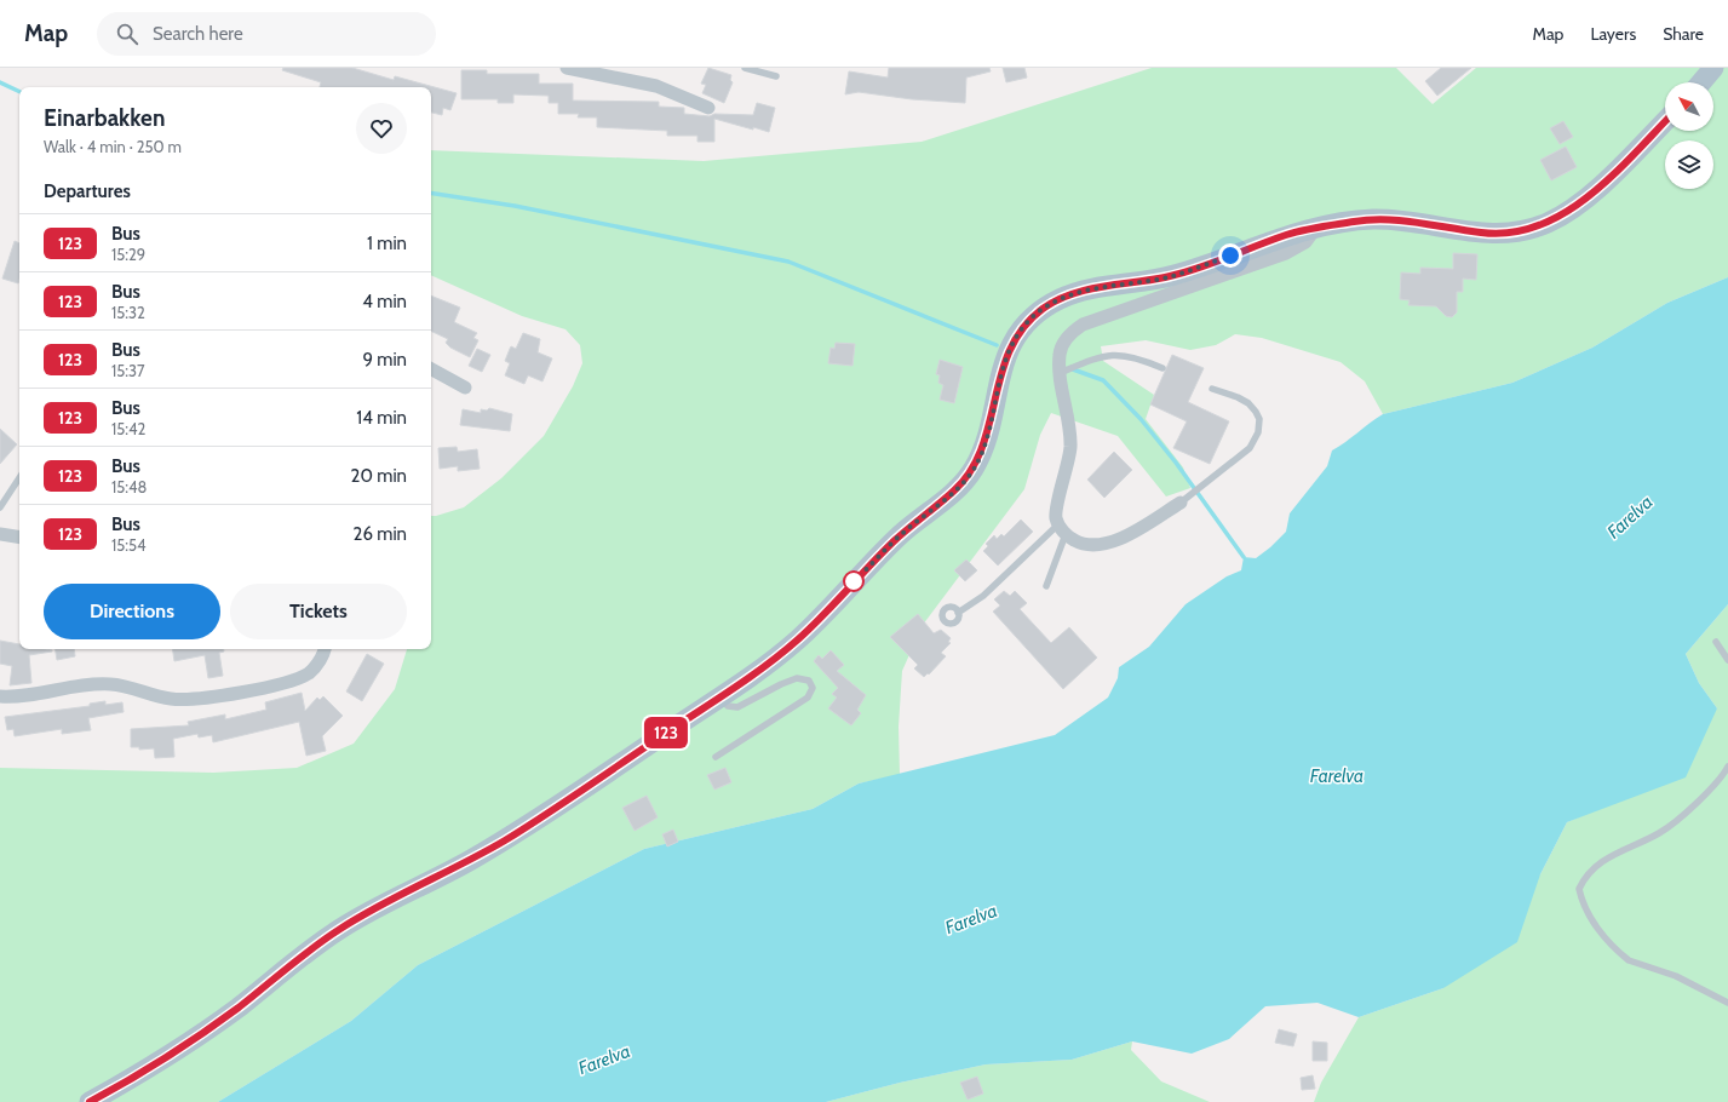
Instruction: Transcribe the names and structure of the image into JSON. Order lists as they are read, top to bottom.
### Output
{
  "water": ["Farelva"],
  "lines": ["bus line 123"],
  "north": "top left",
  "page": {
    "header": "Map",
    "search": "Search here",
    "nav": ["Map", "Layers", "Share"],
    "on_map": "123",
    "heading": [
      ["Einarbakken", "Walk · 4 min · 250 m"],
      "Departures"
    ],
    "list": [
      {
        "mark": "123",
        "name": "Bus",
        "note": "15:29",
        "value": "1 min"
      },
      {
        "mark": "123",
        "name": "Bus",
        "note": "15:32",
        "value": "4 min"
      },
      {
        "mark": "123",
        "name": "Bus",
        "note": "15:37",
        "value": "9 min"
      },
      {
        "mark": "123",
        "name": "Bus",
        "note": "15:42",
        "value": "14 min"
      },
      {
        "mark": "123",
        "name": "Bus",
        "note": "15:48",
        "value": "20 min"
      },
      {
        "mark": "123",
        "name": "Bus",
        "note": "15:54",
        "value": "26 min"
      }
    ],
    "buttons": ["Directions", "Tickets"]
  }
}
